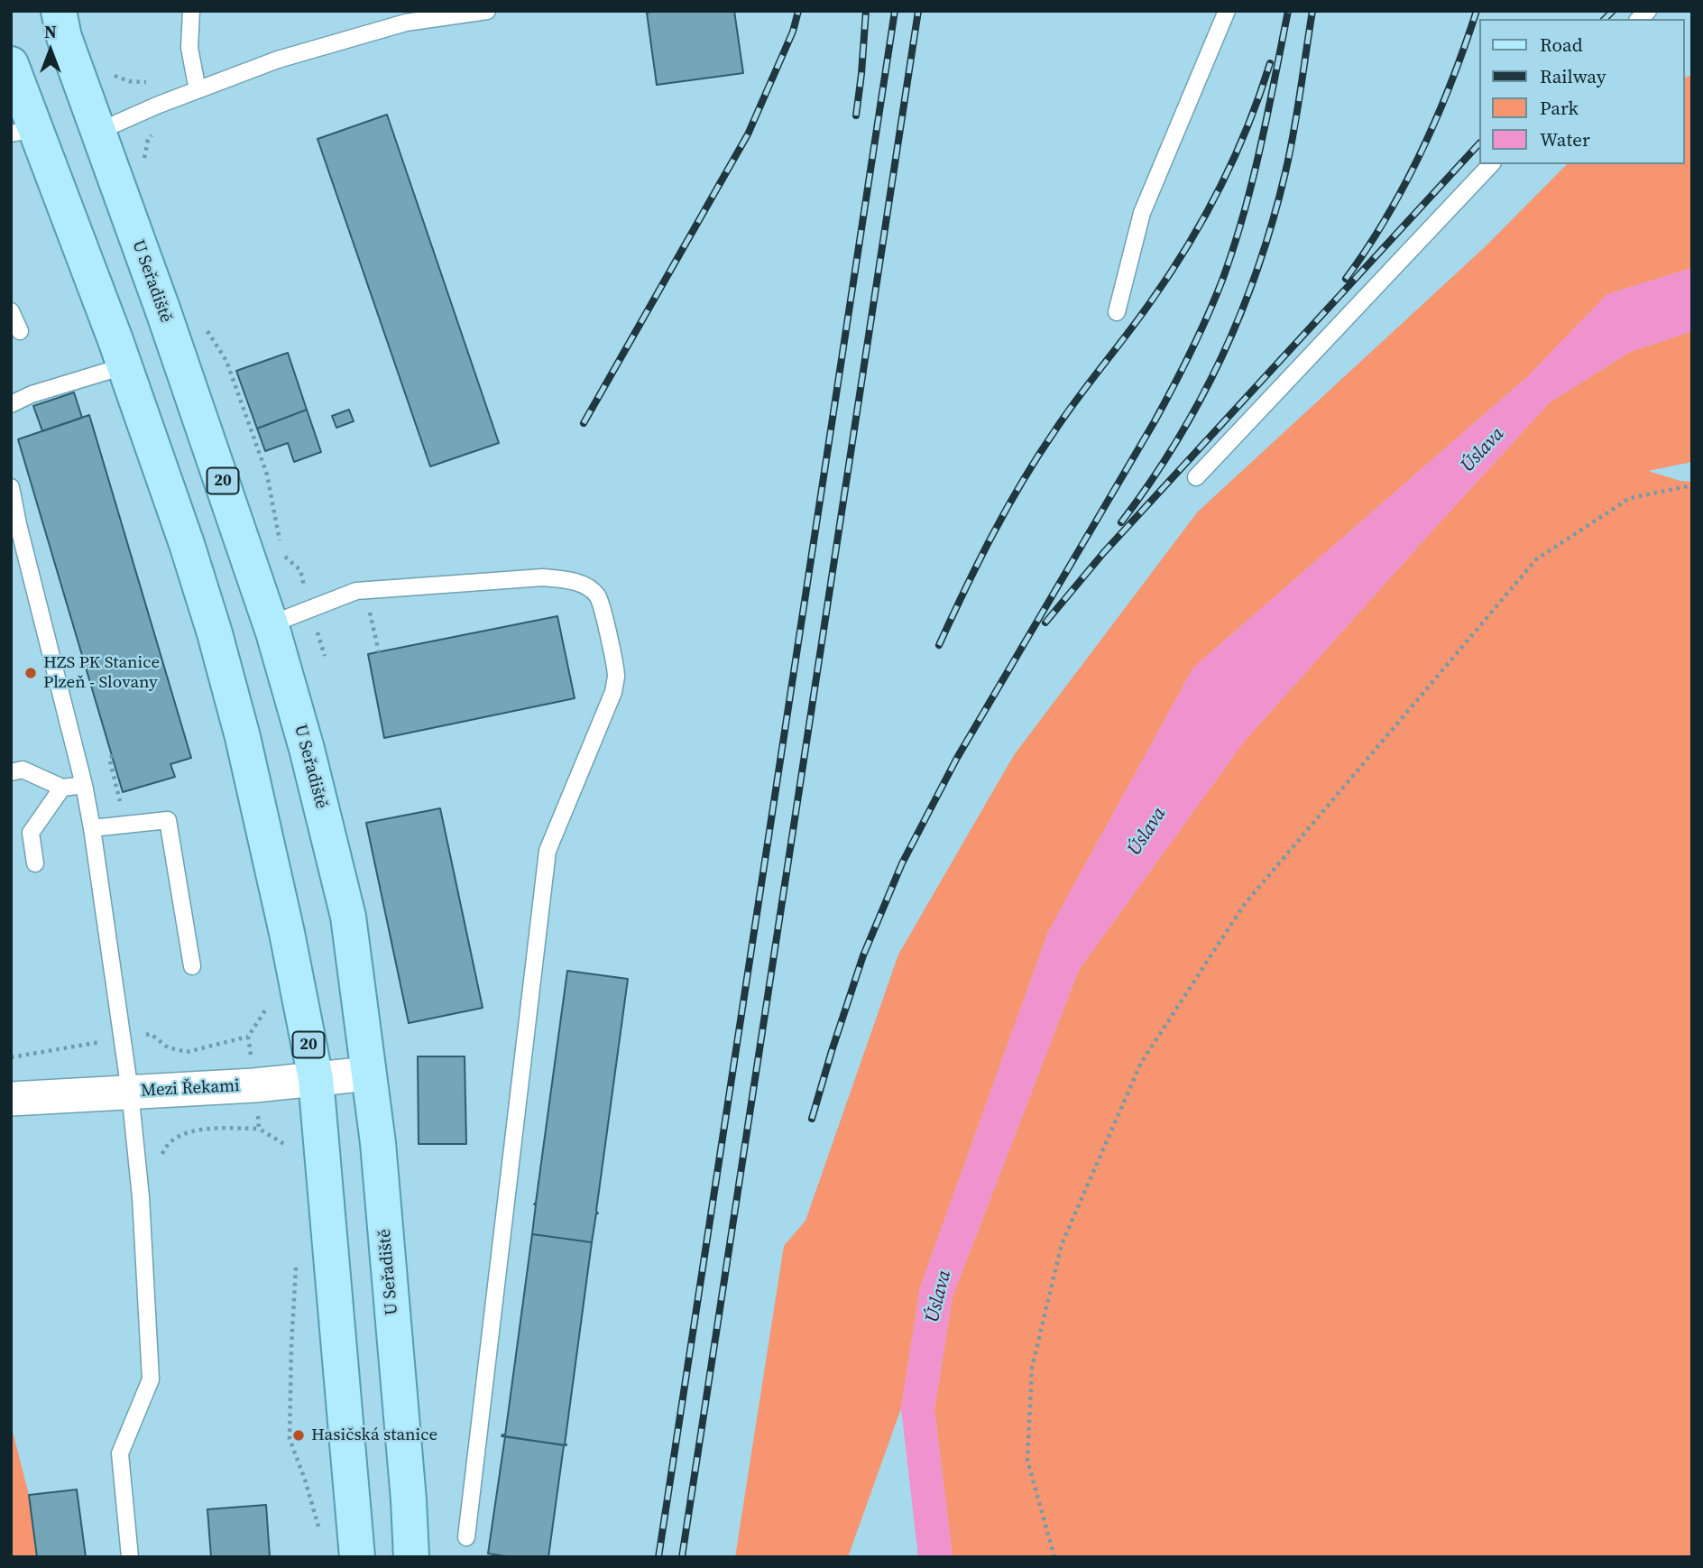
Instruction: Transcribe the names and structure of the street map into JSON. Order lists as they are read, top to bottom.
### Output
{
  "streets": {
    "main road": ["U Seřadiště", "20"],
    "street": ["Mezi Řekami"]
  },
  "crossings": [
    ["U Seřadiště", "Mezi Řekami"],
    ["20", "Mezi Řekami"]
  ],
  "water": ["Úslava"],
  "places": ["HZS PK Stanice Plzeň - Slovany", "Hasičská stanice"],
  "legend": [
    "Road",
    "Railway",
    "Park",
    "Water"
  ],
  "north": "top"
}
